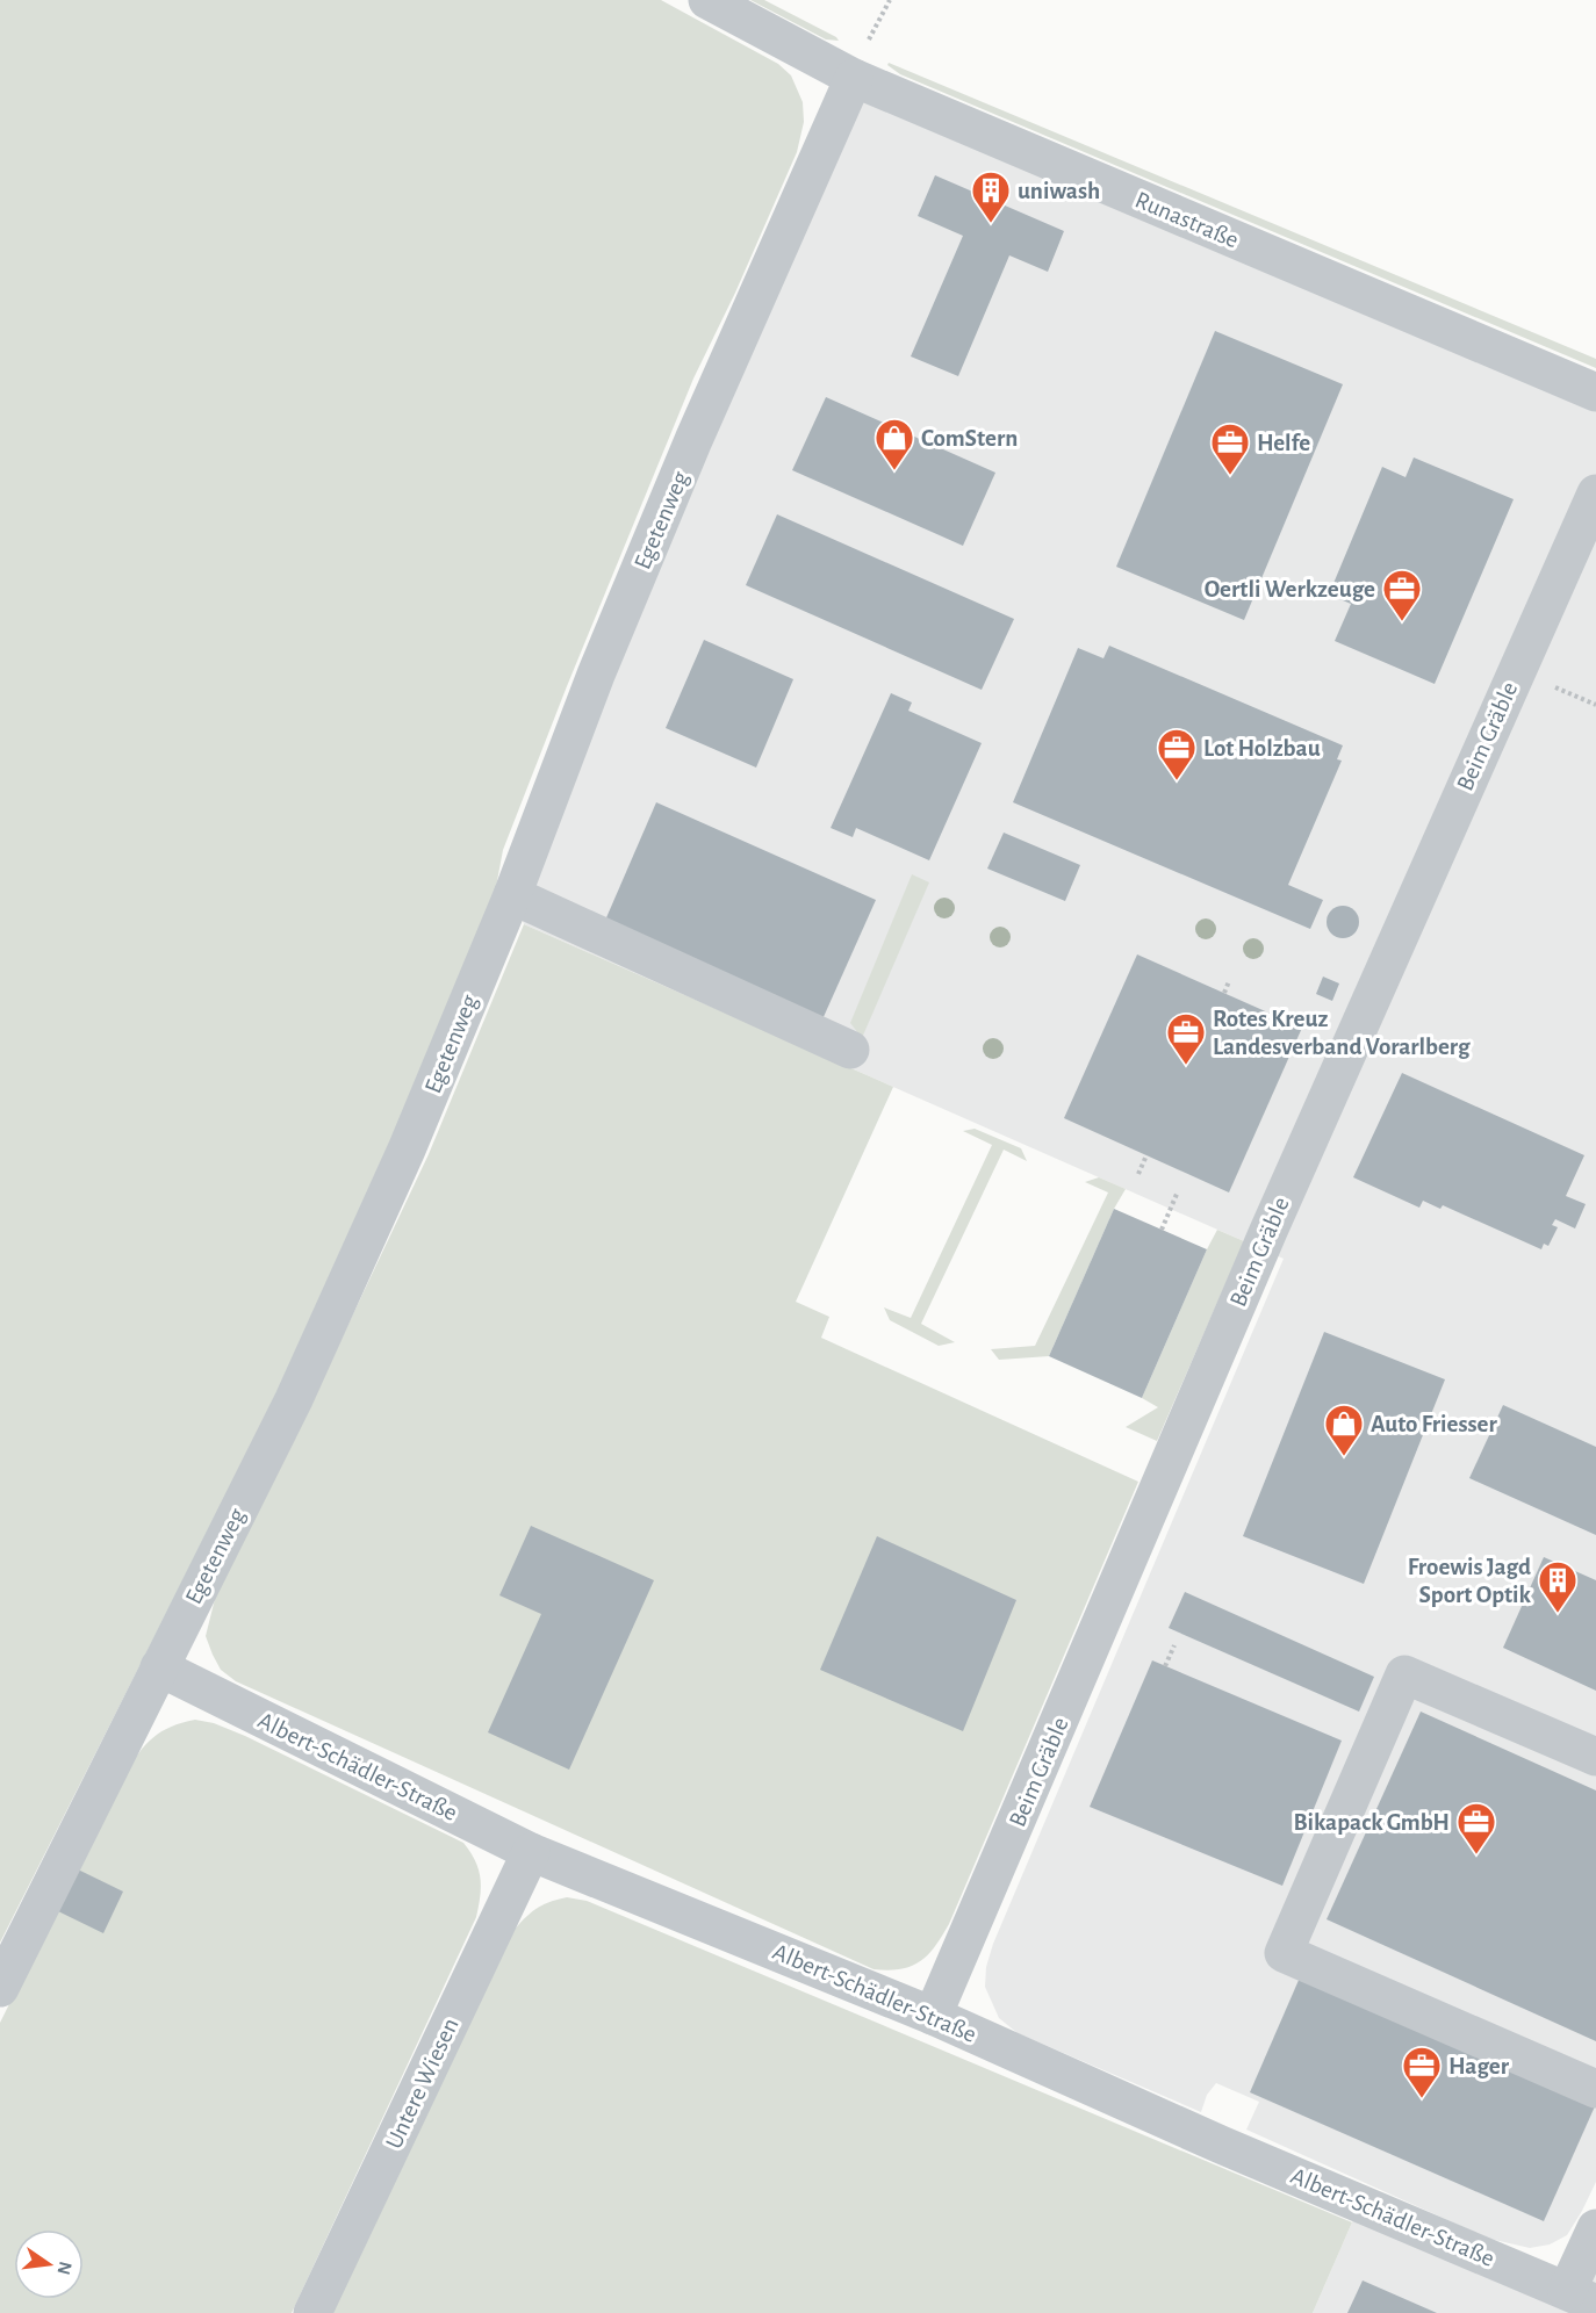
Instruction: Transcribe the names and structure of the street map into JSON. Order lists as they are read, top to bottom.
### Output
{
  "streets": {
    "street": [
      "Runastraße",
      "Egetenweg",
      "Beim Gräble",
      "Albert-Schädler-Straße",
      "Untere Wiesen"
    ]
  },
  "crossings": [
    ["Runastraße", "Egetenweg"],
    ["Egetenweg", "Albert-Schädler-Straße"],
    ["Beim Gräble", "Albert-Schädler-Straße"],
    ["Albert-Schädler-Straße", "Untere Wiesen"]
  ],
  "places": {
    "building": ["uniwash", "Froewis Jagd Sport Optik"],
    "shop": ["ComStern", "Auto Friesser"],
    "office": [
      "Helfe",
      "Oertli Werkzeuge",
      "Lot Holzbau",
      "Rotes Kreuz Landesverband Vorarlberg",
      "Bikapack GmbH",
      "Hager"
    ]
  },
  "north": "right"
}
